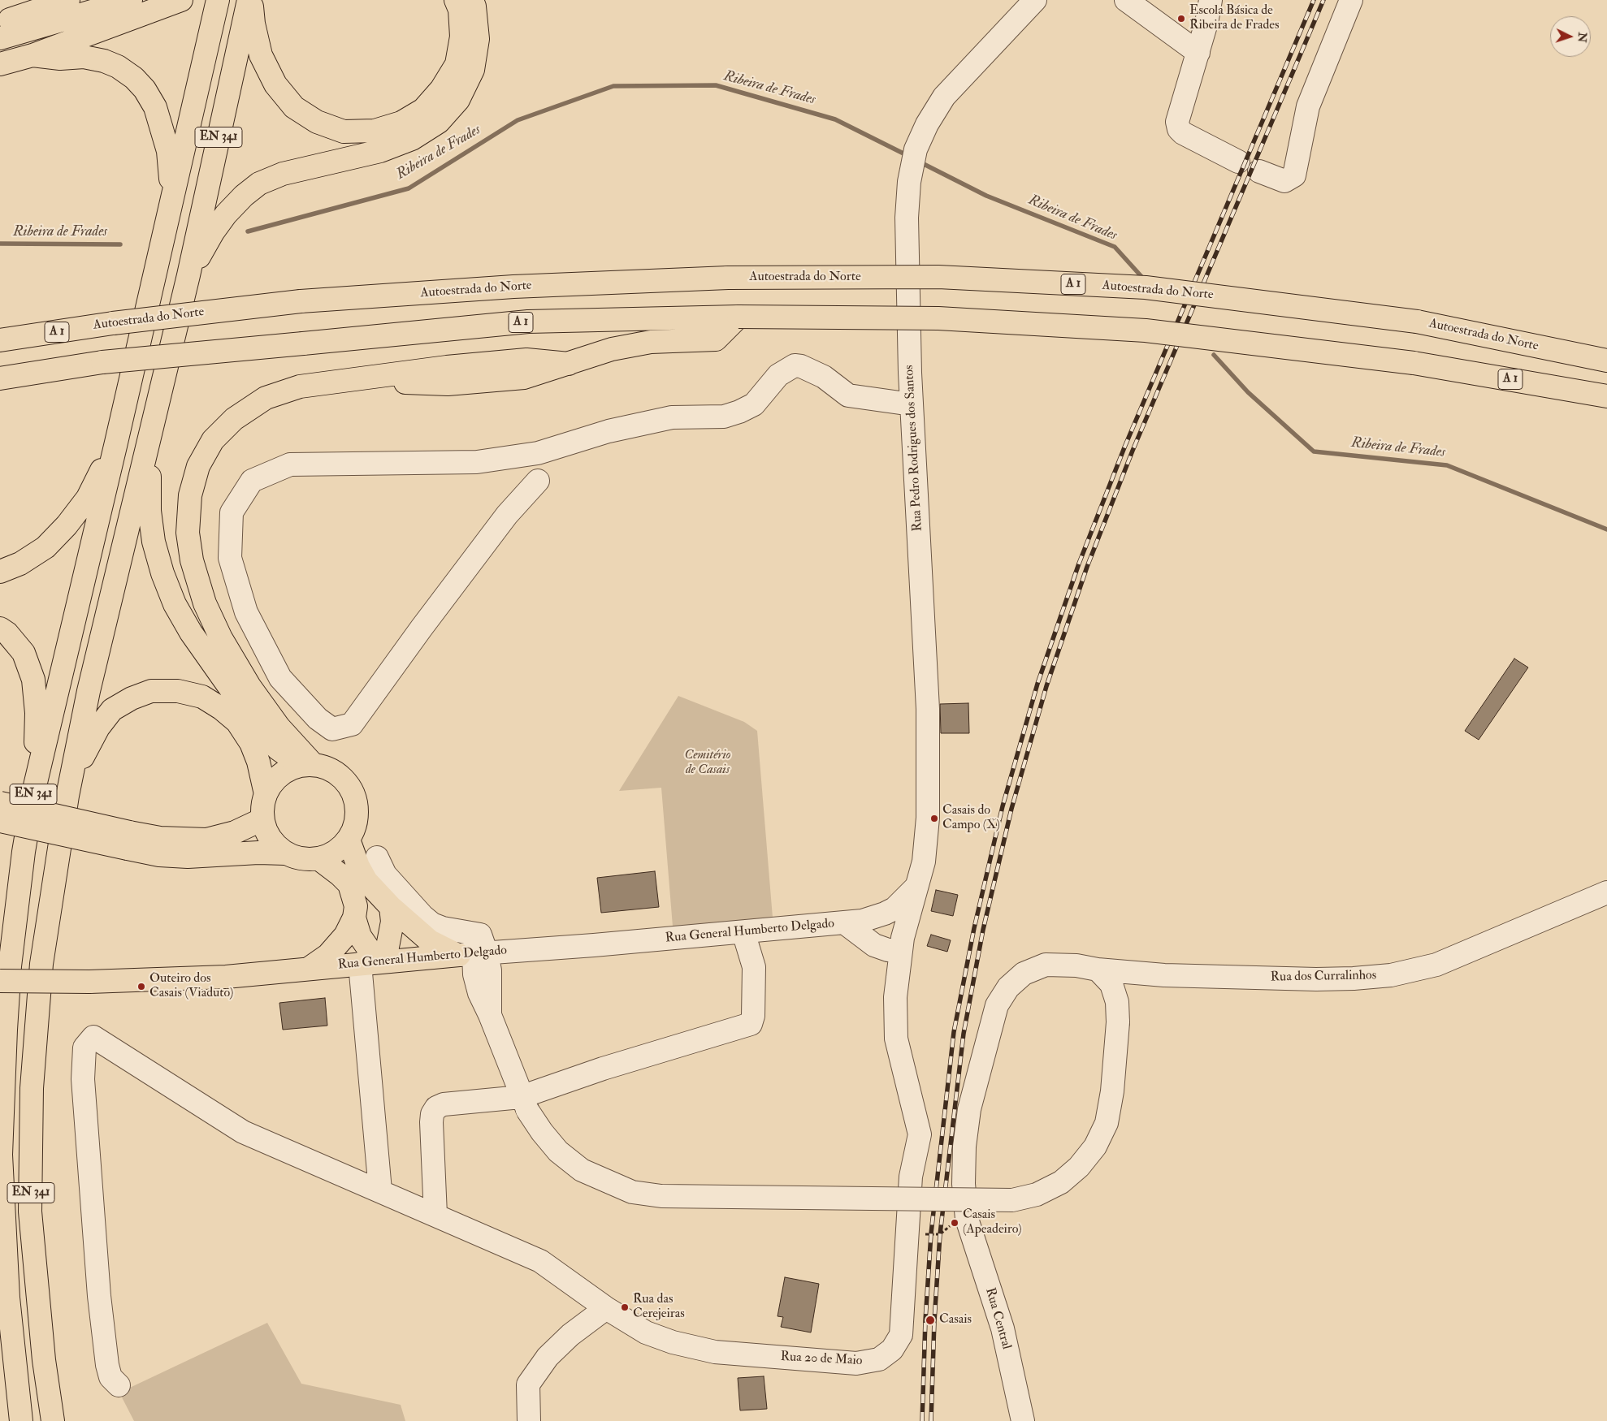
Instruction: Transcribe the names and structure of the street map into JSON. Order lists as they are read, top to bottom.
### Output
{
  "streets": {
    "main road": [
      "EN 341",
      "Autoestrada do Norte",
      "A 1",
      "Rua General Humberto Delgado"
    ],
    "street": [
      "Rua Pedro Rodrigues dos Santos",
      "Rua dos Curralinhos",
      "Rua Central",
      "Rua 20 de Maio"
    ]
  },
  "crossings": [
    ["Rua Pedro Rodrigues dos Santos", "Rua General Humberto Delgado"],
    ["Rua Pedro Rodrigues dos Santos", "Rua 20 de Maio"],
    ["Rua General Humberto Delgado", "Rua 20 de Maio"],
    ["Rua dos Curralinhos", "Rua Central"]
  ],
  "water": ["Ribeira de Frades"],
  "parks": ["Cemitério de Casais"],
  "places": [
    "Escola Básica de Ribeira de Frades",
    "Casais do Campo (X)",
    "Outeiro dos Casais (Viaduto)",
    "Casais (Apeadeiro)",
    "Rua das Cerejeiras",
    "Casais"
  ],
  "north": "right"
}
